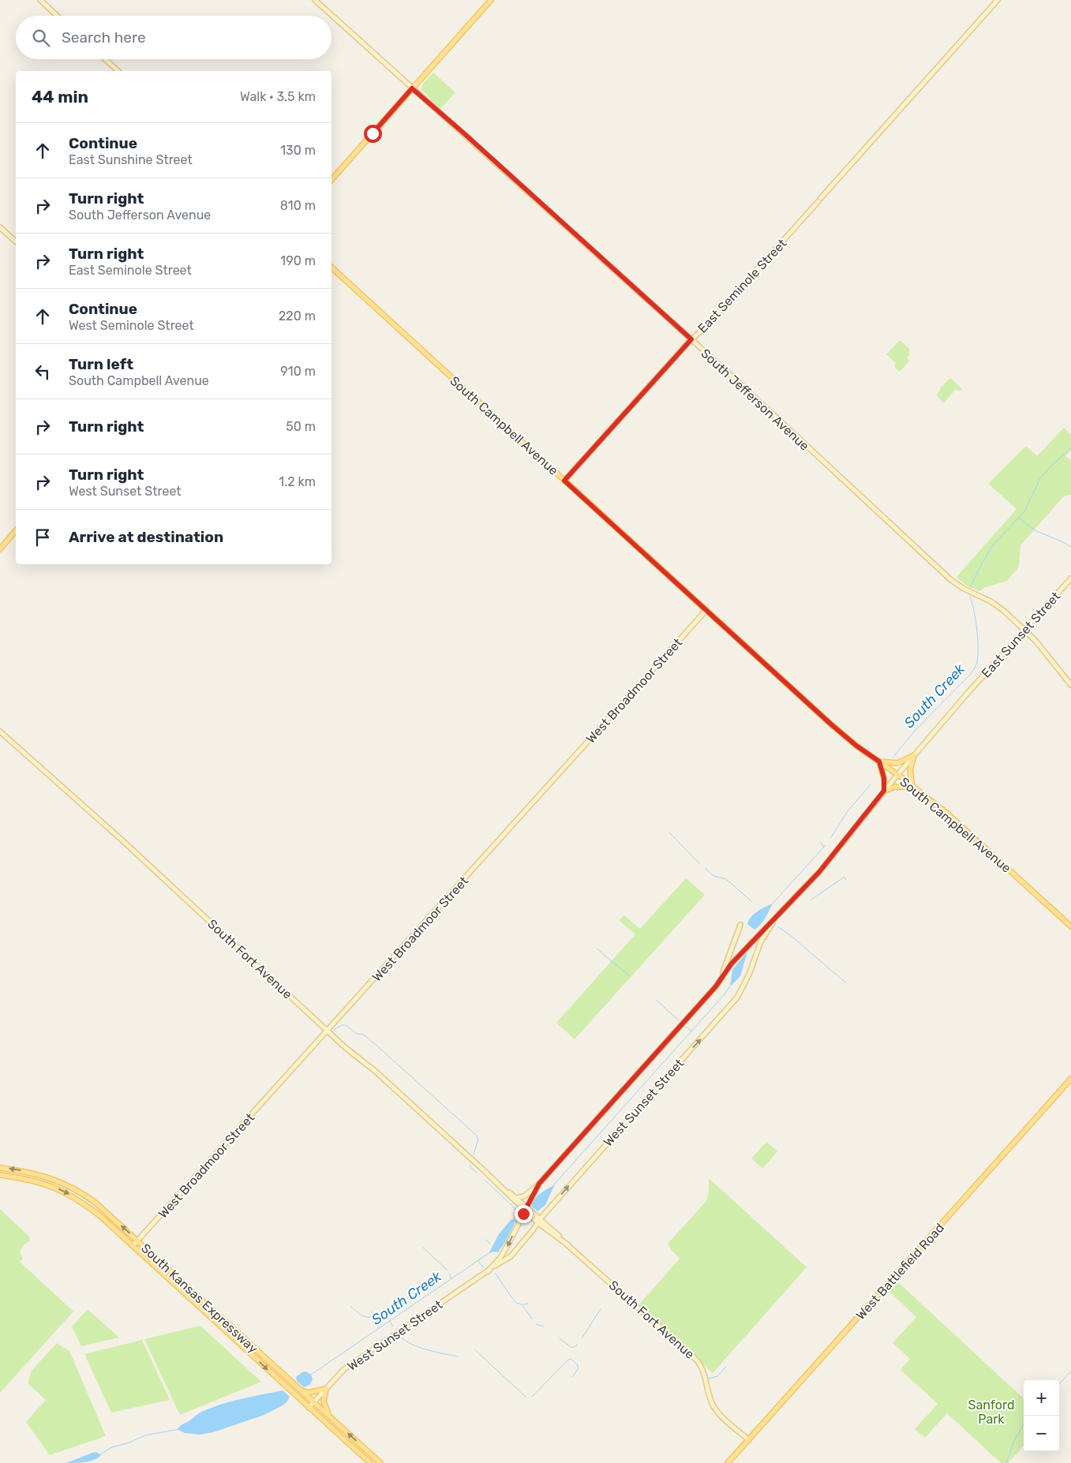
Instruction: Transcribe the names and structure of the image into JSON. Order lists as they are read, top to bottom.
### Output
{
  "streets": {
    "main road": ["South Campbell Avenue", "West Battlefield Road", "South Kansas Expressway"],
    "street": [
      "East Seminole Street",
      "South Jefferson Avenue",
      "East Sunset Street",
      "West Broadmoor Street",
      "South Fort Avenue",
      "West Sunset Street"
    ]
  },
  "crossings": [
    ["East Seminole Street", "South Jefferson Avenue"],
    ["East Seminole Street", "South Campbell Avenue"],
    ["South Jefferson Avenue", "East Sunset Street"],
    ["South Campbell Avenue", "West Broadmoor Street"],
    ["South Campbell Avenue", "West Sunset Street"],
    ["East Sunset Street", "West Sunset Street"],
    ["West Broadmoor Street", "South Fort Avenue"],
    ["West Broadmoor Street", "South Kansas Expressway"],
    ["South Fort Avenue", "West Sunset Street"],
    ["South Fort Avenue", "West Battlefield Road"],
    ["West Sunset Street", "South Kansas Expressway"]
  ],
  "water": ["South Creek"],
  "parks": ["Sanford Park"],
  "page": {
    "search": "Search here",
    "heading": ["44 min", "Walk · 3.5 km"],
    "list": [
      ["Continue", "East Sunshine Street", "130 m"],
      ["Turn right", "South Jefferson Avenue", "810 m"],
      ["Turn right", "East Seminole Street", "190 m"],
      ["Continue", "West Seminole Street", "220 m"],
      ["Turn left", "South Campbell Avenue", "910 m"],
      ["Turn right", "50 m"],
      ["Turn right", "West Sunset Street", "1.2 km"],
      "Arrive at destination"
    ],
    "map_buttons": ["+", "−"]
  }
}
